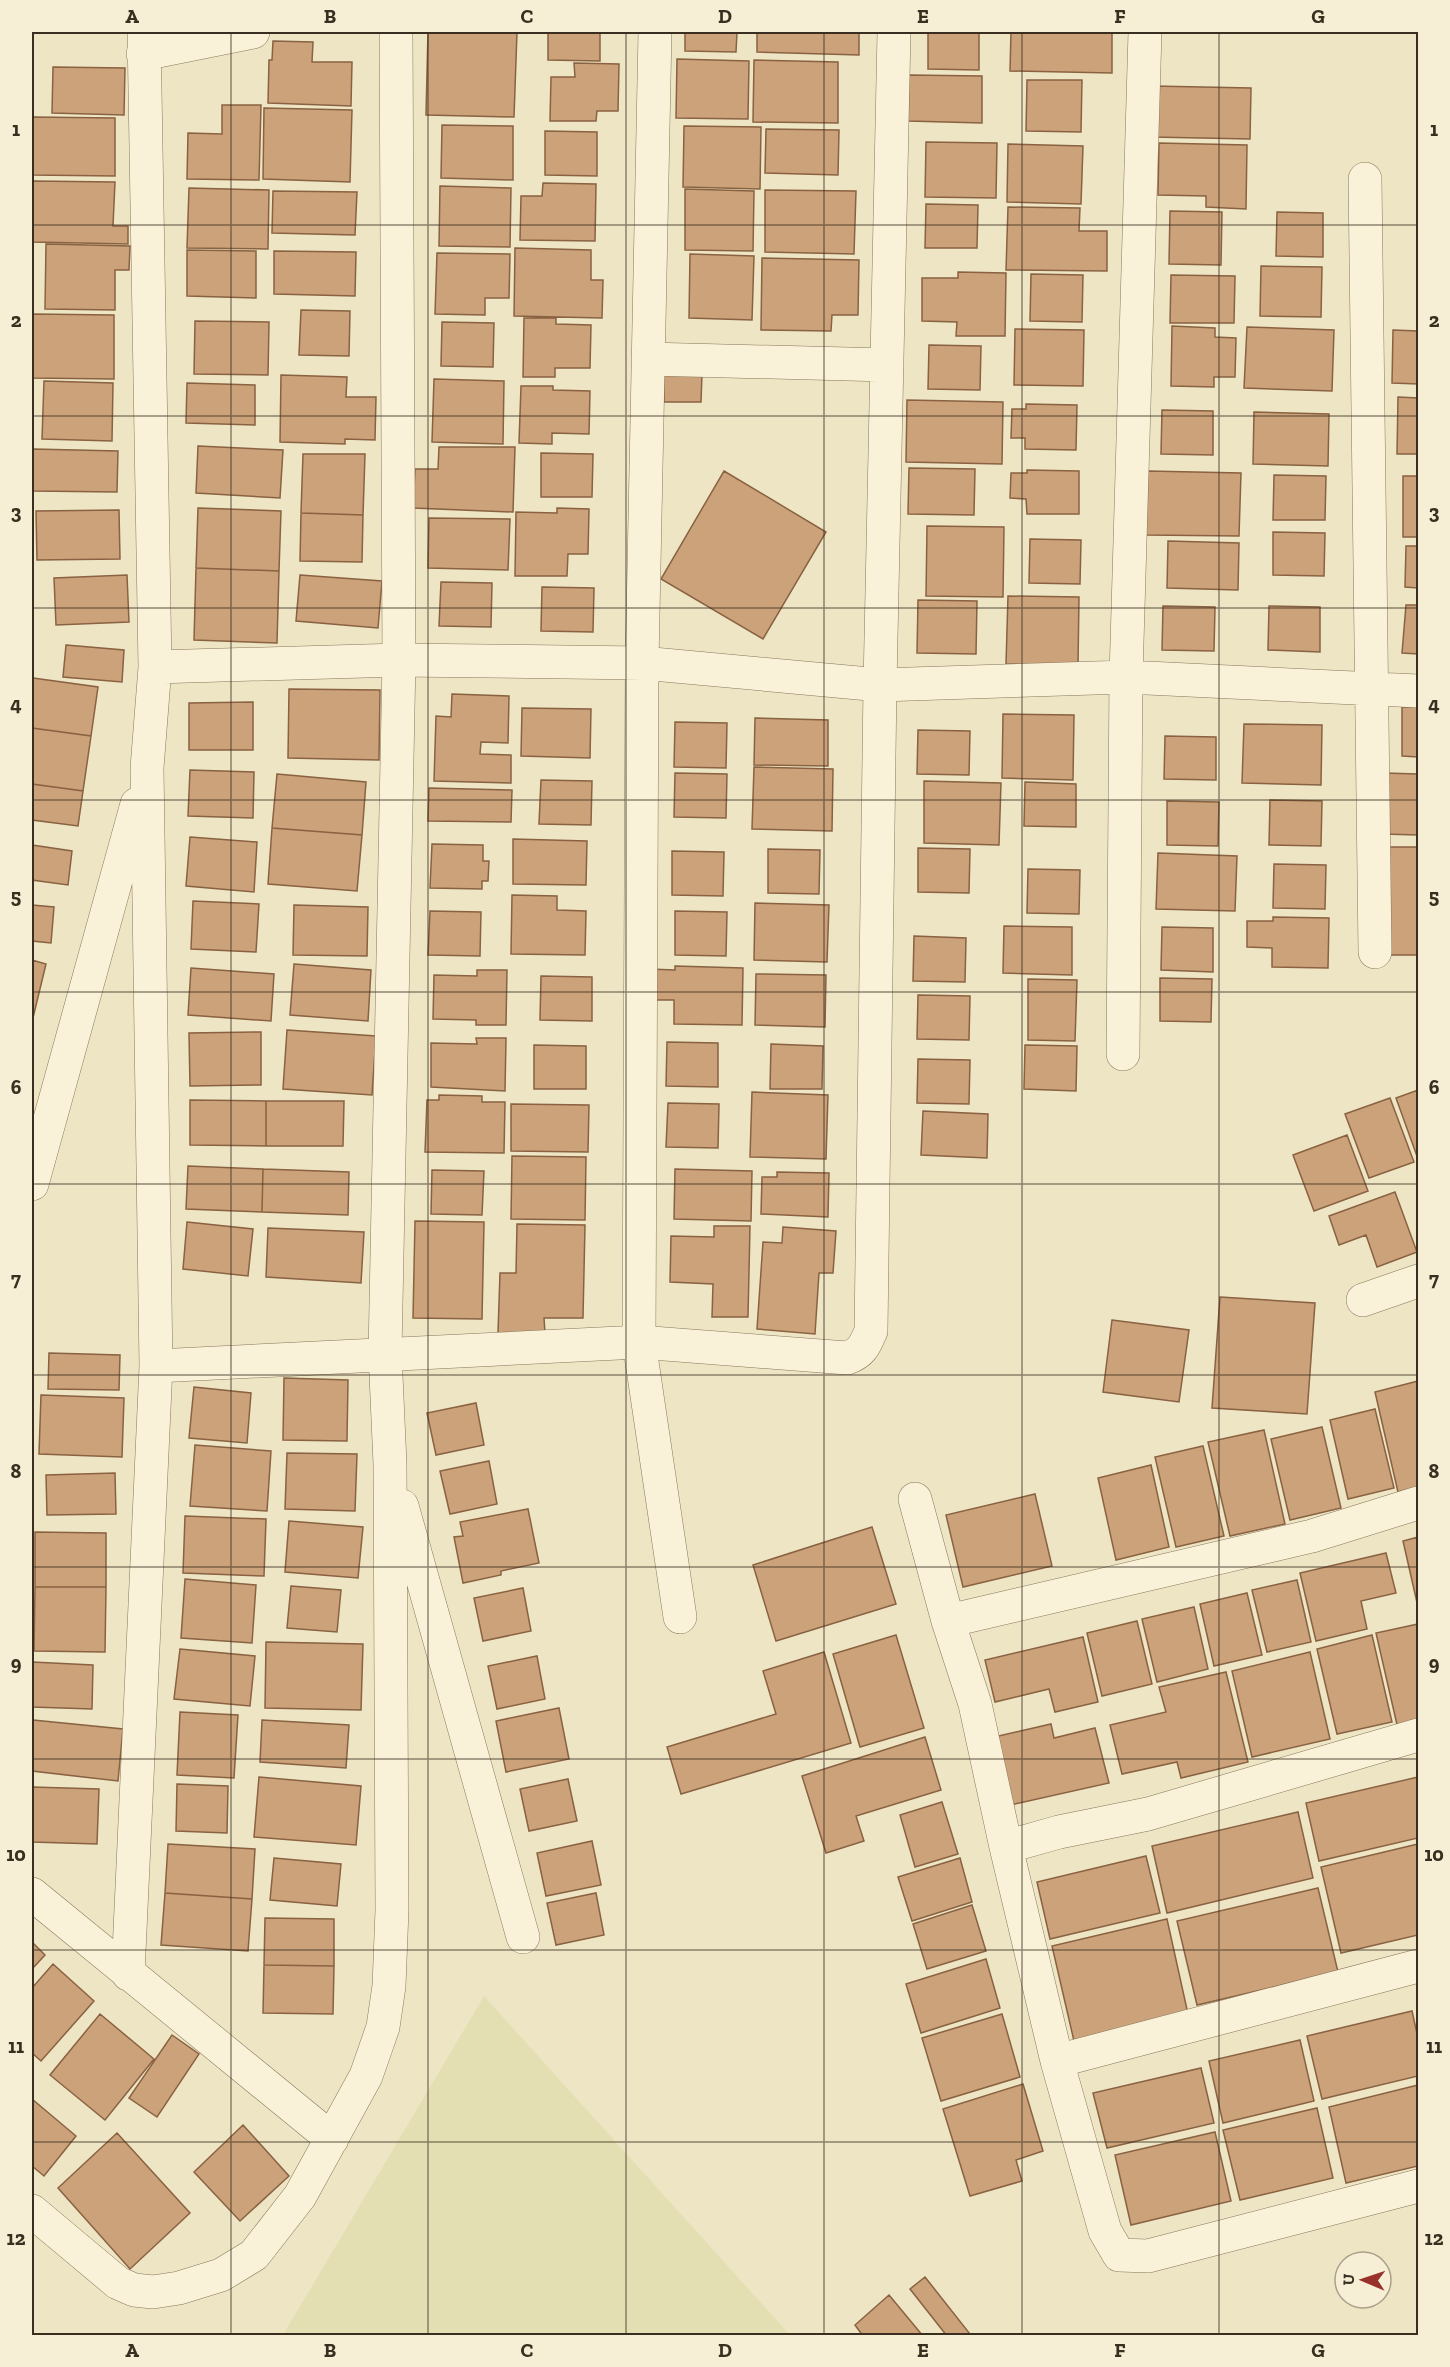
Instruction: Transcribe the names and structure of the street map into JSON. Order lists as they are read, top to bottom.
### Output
{
  "north": "left",
  "grid": {
    "columns": [
      "A",
      "B",
      "C",
      "D",
      "E",
      "F",
      "G"
    ],
    "rows": [
      "1",
      "2",
      "3",
      "4",
      "5",
      "6",
      "7",
      "8",
      "9",
      "10",
      "11",
      "12"
    ]
  }
}
